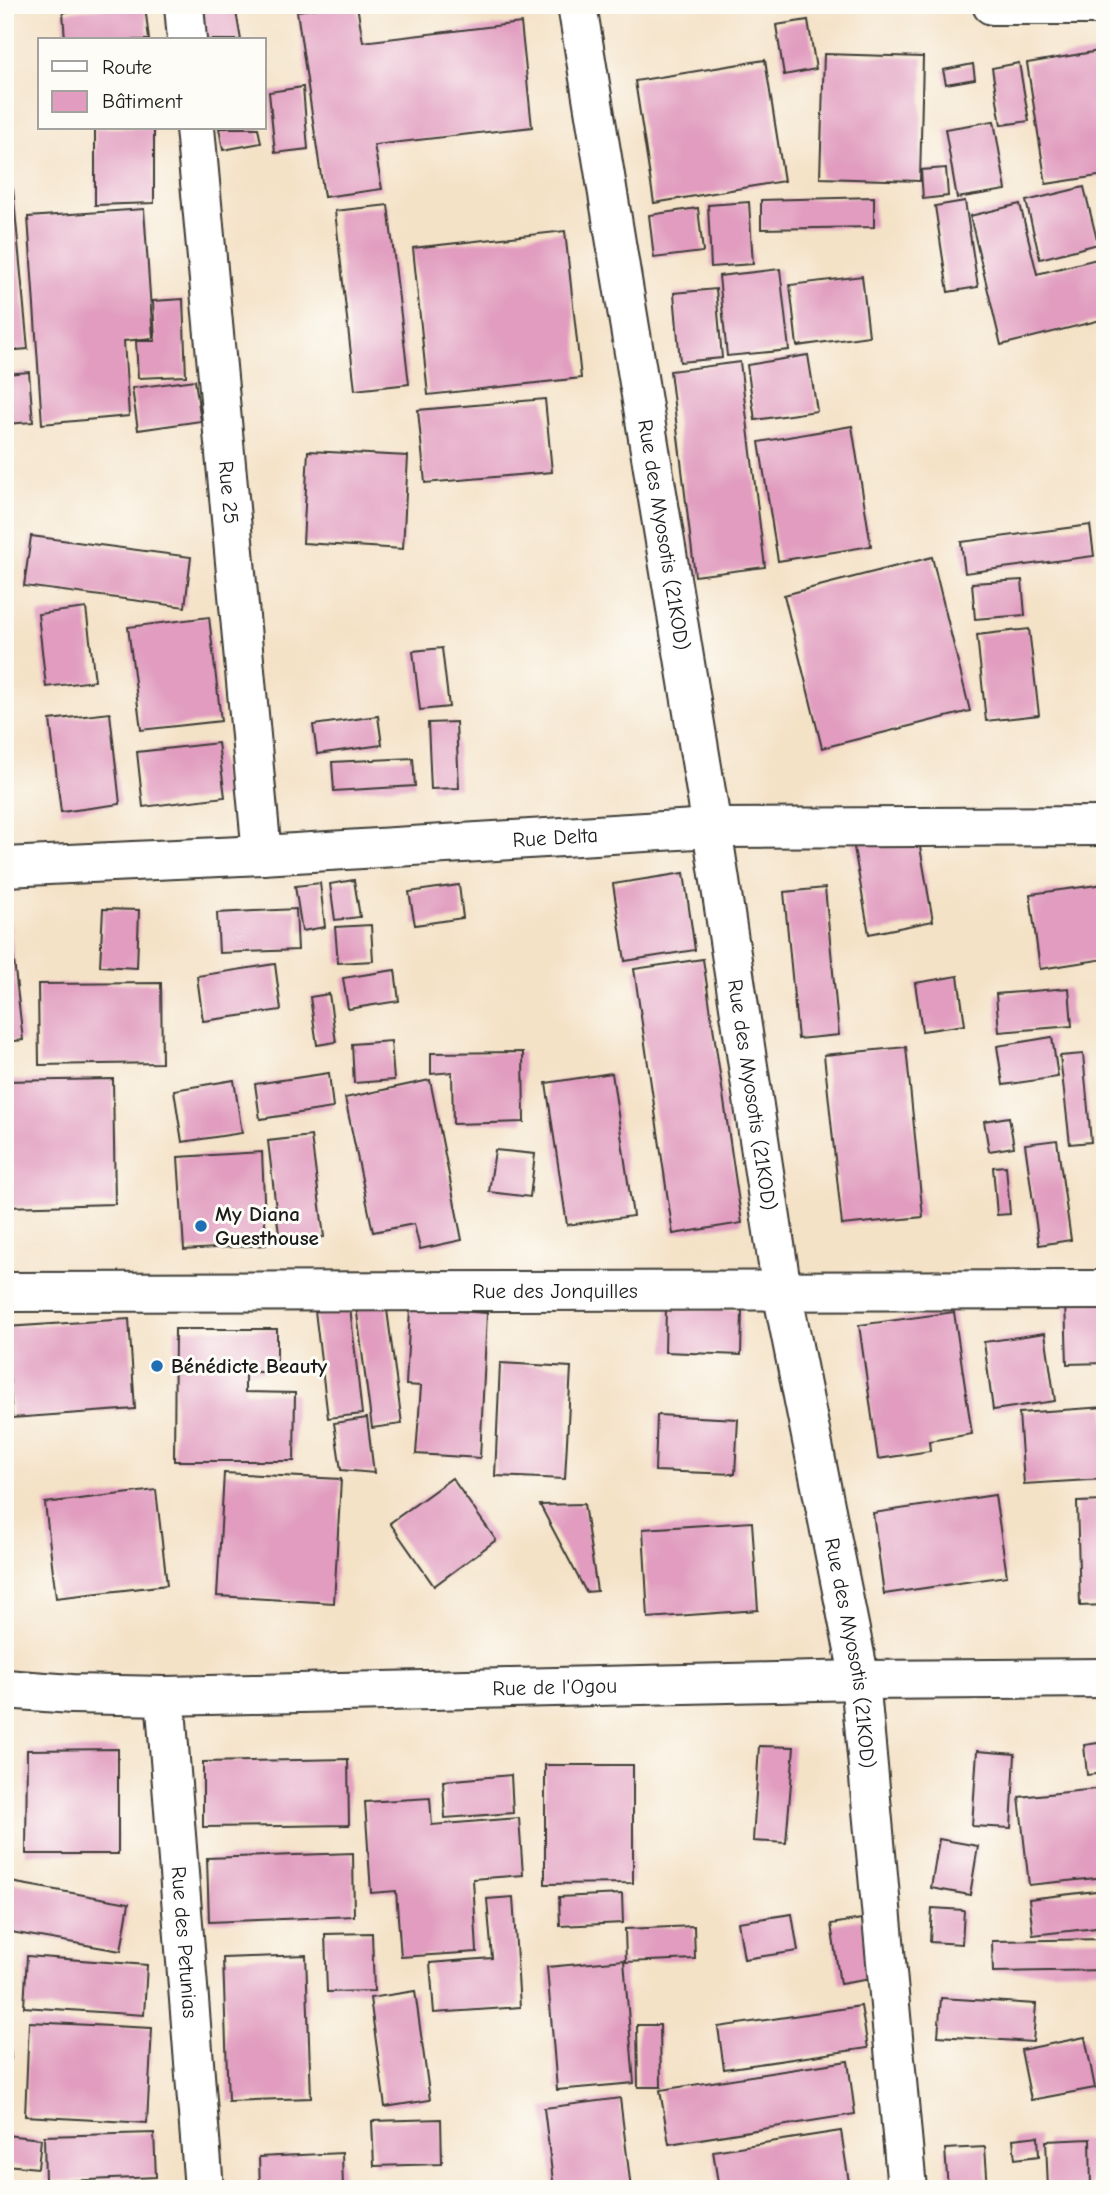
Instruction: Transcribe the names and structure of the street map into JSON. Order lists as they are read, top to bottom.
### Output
{
  "streets": {
    "street": [
      "Rue 25",
      "Rue des Myosotis (21KOD)",
      "Rue Delta",
      "Rue des Jonquilles",
      "Rue de l'Ogou",
      "Rue des Petunias"
    ]
  },
  "crossings": [
    ["Rue 25", "Rue Delta"],
    ["Rue des Myosotis (21KOD)", "Rue Delta"],
    ["Rue des Myosotis (21KOD)", "Rue des Jonquilles"],
    ["Rue des Myosotis (21KOD)", "Rue de l'Ogou"],
    ["Rue de l'Ogou", "Rue des Petunias"]
  ],
  "places": ["My Diana Guesthouse", "Bénédicte Beauty"],
  "legend": ["Route", "Bâtiment"]
}
